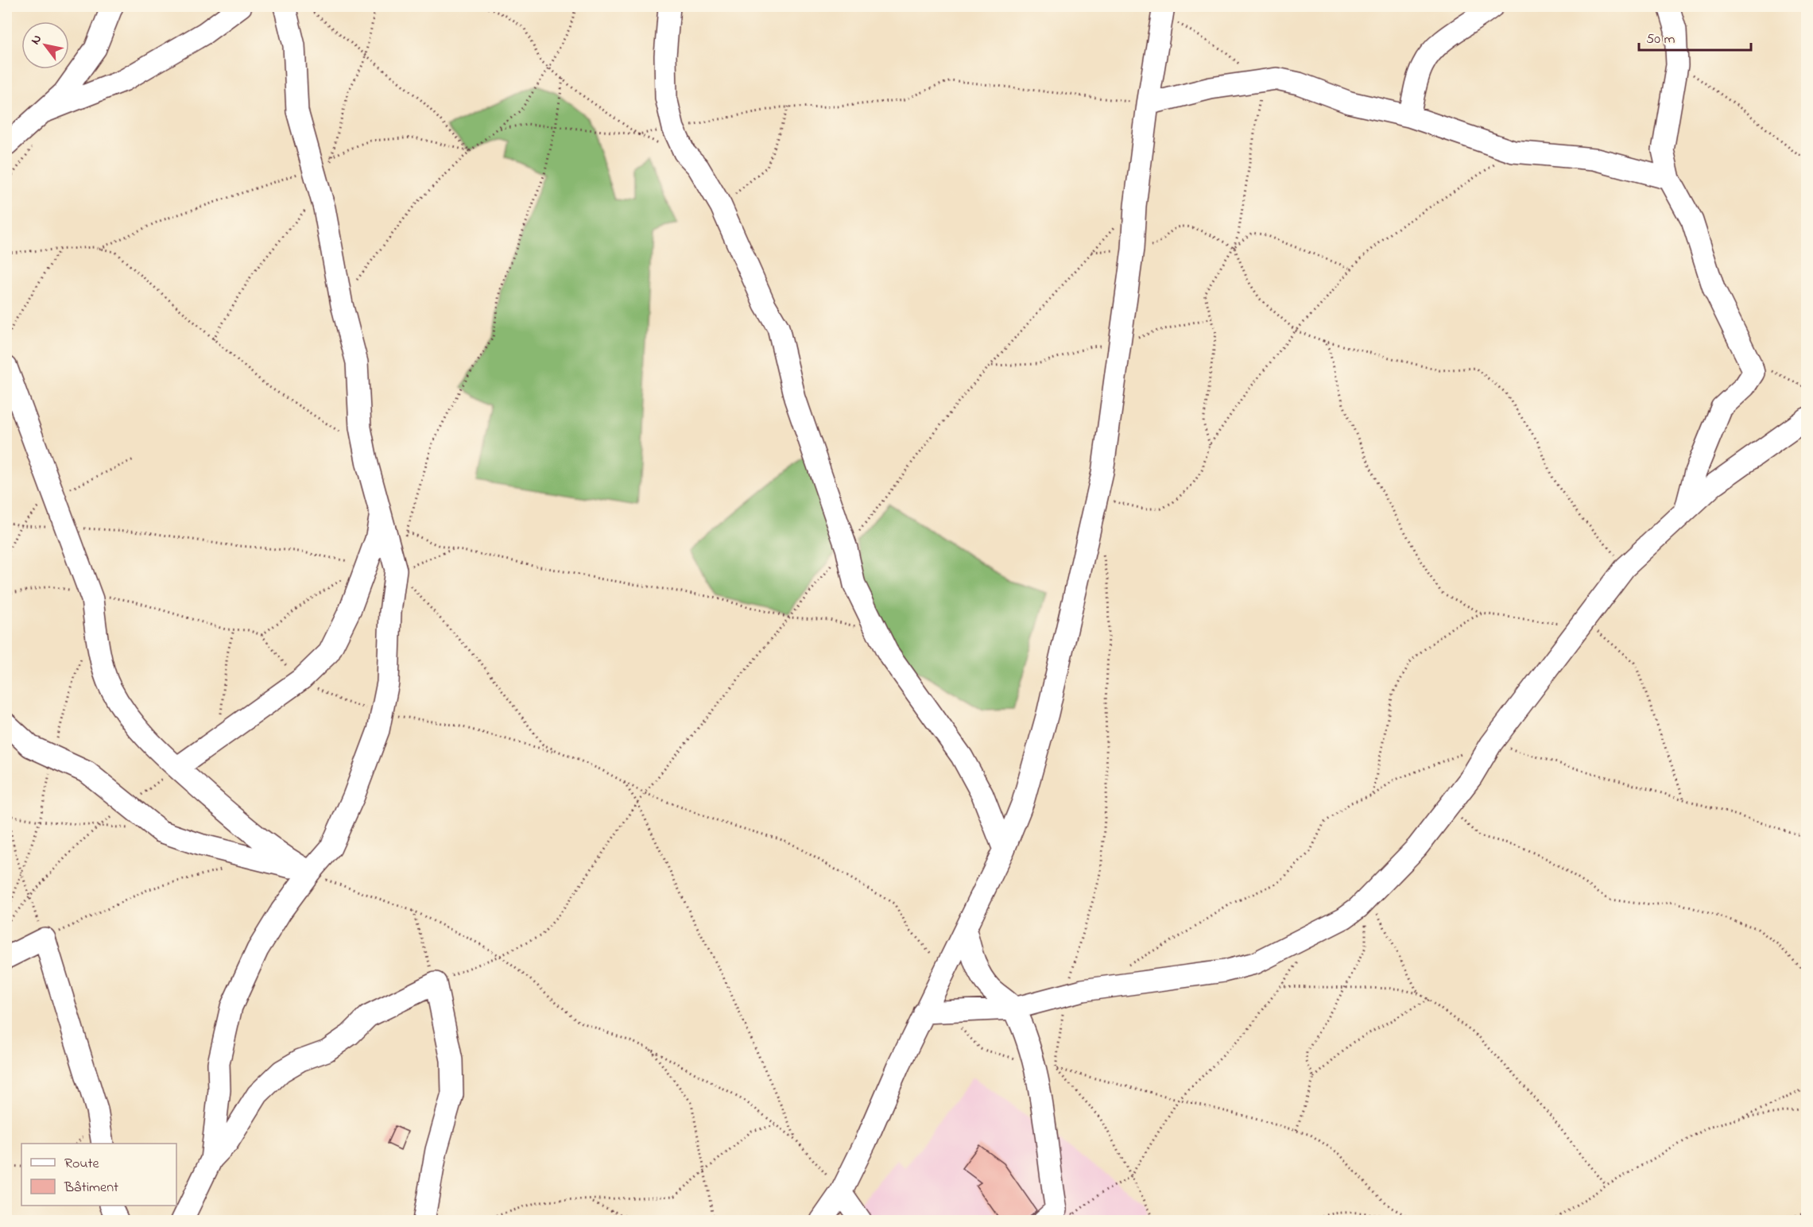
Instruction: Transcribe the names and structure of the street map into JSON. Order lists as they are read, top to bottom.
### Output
{
  "legend": ["Route", "Bâtiment"],
  "scale_bar": "50 m",
  "north": "top left"
}
